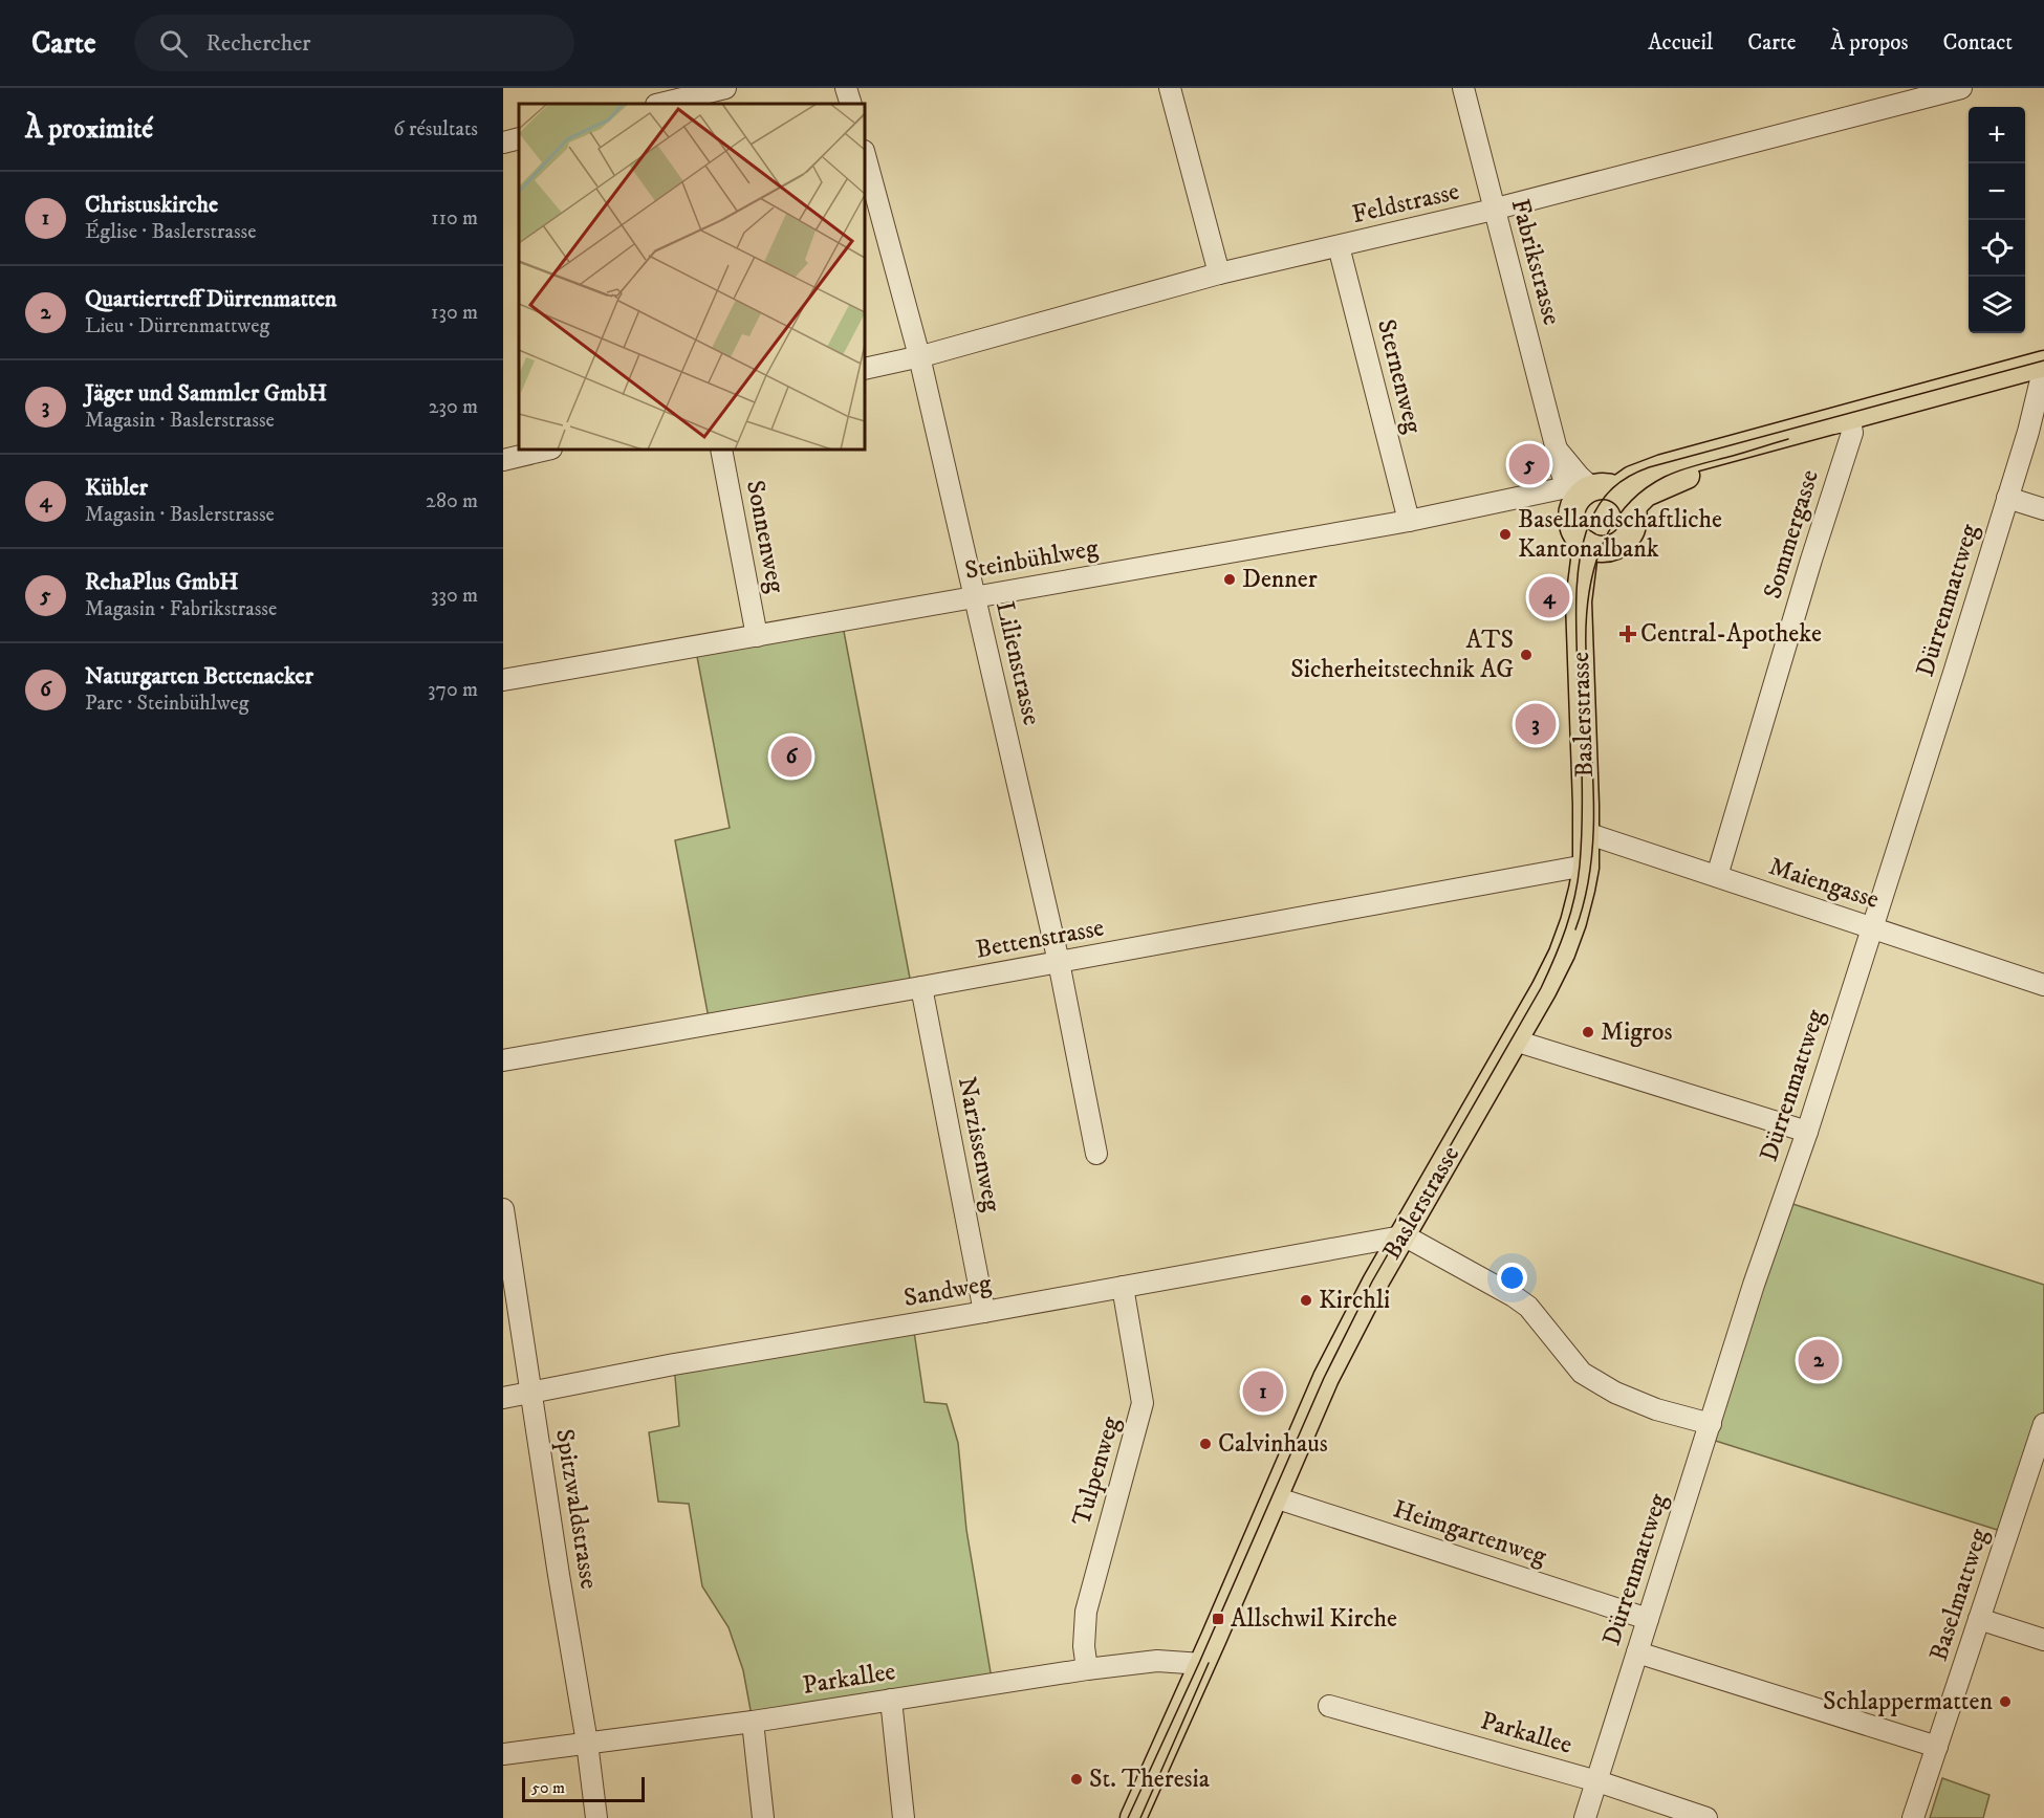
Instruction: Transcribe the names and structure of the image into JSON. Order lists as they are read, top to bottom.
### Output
{
  "streets": {
    "main road": ["Baslerstrasse"],
    "street": [
      "Feldstrasse",
      "Fabrikstrasse",
      "Sternenweg",
      "Sommergasse",
      "Sonnenweg",
      "Steinbühlweg",
      "Dürrenmattweg",
      "Lilienstrasse",
      "Maiengasse",
      "Bettenstrasse",
      "Narzissenweg",
      "Sandweg",
      "Tulpenweg",
      "Spitzwaldstrasse",
      "Heimgartenweg",
      "Baselmattweg",
      "Parkallee"
    ]
  },
  "crossings": [
    ["Feldstrasse", "Fabrikstrasse"],
    ["Feldstrasse", "Sternenweg"],
    ["Feldstrasse", "Lilienstrasse"],
    ["Fabrikstrasse", "Steinbühlweg"],
    ["Fabrikstrasse", "Baslerstrasse"],
    ["Sternenweg", "Steinbühlweg"],
    ["Sommergasse", "Maiengasse"],
    ["Sonnenweg", "Steinbühlweg"],
    ["Steinbühlweg", "Lilienstrasse"],
    ["Steinbühlweg", "Baslerstrasse"],
    ["Dürrenmattweg", "Maiengasse"],
    ["Dürrenmattweg", "Heimgartenweg"],
    ["Dürrenmattweg", "Parkallee"],
    ["Lilienstrasse", "Bettenstrasse"],
    ["Baslerstrasse", "Maiengasse"],
    ["Baslerstrasse", "Bettenstrasse"],
    ["Baslerstrasse", "Sandweg"],
    ["Baslerstrasse", "Heimgartenweg"],
    ["Baslerstrasse", "Parkallee"],
    ["Bettenstrasse", "Narzissenweg"],
    ["Narzissenweg", "Sandweg"],
    ["Sandweg", "Tulpenweg"],
    ["Sandweg", "Spitzwaldstrasse"],
    ["Tulpenweg", "Parkallee"],
    ["Spitzwaldstrasse", "Parkallee"]
  ],
  "places": {
    "other": [
      "Basellandschaftliche Kantonalbank",
      "Denner",
      "ATS Sicherheitstechnik AG",
      "Migros",
      "Kirchli",
      "Calvinhaus",
      "Schlappermatten",
      "St. Theresia"
    ],
    "health": ["Central-Apotheke"],
    "transit": ["Allschwil Kirche"]
  },
  "scale_bar": "50 m",
  "page": {
    "header": "Carte",
    "search": "Rechercher",
    "nav": [
      "Accueil",
      "Carte",
      "À propos",
      "Contact"
    ],
    "heading": ["À proximité", "6 résultats"],
    "map_buttons": ["+", "−"],
    "list": [
      {
        "mark": "1",
        "name": "Christuskirche",
        "note": "Église · Baslerstrasse",
        "value": "110 m"
      },
      {
        "mark": "2",
        "name": "Quartiertreff Dürrenmatten",
        "note": "Lieu · Dürrenmattweg",
        "value": "130 m"
      },
      {
        "mark": "3",
        "name": "Jäger und Sammler GmbH",
        "note": "Magasin · Baslerstrasse",
        "value": "230 m"
      },
      {
        "mark": "4",
        "name": "Kübler",
        "note": "Magasin · Baslerstrasse",
        "value": "280 m"
      },
      {
        "mark": "5",
        "name": "RehaPlus GmbH",
        "note": "Magasin · Fabrikstrasse",
        "value": "330 m"
      },
      {
        "mark": "6",
        "name": "Naturgarten Bettenacker",
        "note": "Parc · Steinbühlweg",
        "value": "370 m"
      }
    ],
    "pins": [
      "5",
      "4",
      "3",
      "6",
      "2",
      "1"
    ],
    "scale": "50 m"
  }
}
